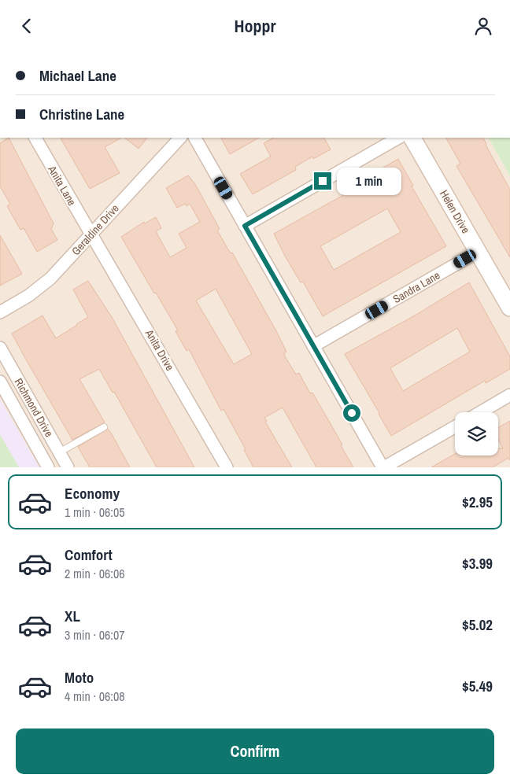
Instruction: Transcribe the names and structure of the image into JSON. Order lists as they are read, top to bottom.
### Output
{
  "streets": {
    "street": [
      "Anita Lane",
      "Helen Drive",
      "Geraldine Drive",
      "Sandra Lane",
      "Anita Drive",
      "Richmond Drive"
    ]
  },
  "crossings": [
    ["Anita Lane", "Geraldine Drive"],
    ["Anita Lane", "Anita Drive"],
    ["Helen Drive", "Sandra Lane"],
    ["Geraldine Drive", "Anita Drive"]
  ],
  "page": {
    "header": "Hoppr",
    "banner": ["Michael Lane", "Christine Lane"],
    "bubble": "1 min",
    "list": [
      {
        "name": "Economy",
        "note": "1 min · 06:05",
        "value": "$2.95"
      },
      {
        "name": "Comfort",
        "note": "2 min · 06:06",
        "value": "$3.99"
      },
      {
        "name": "XL",
        "note": "3 min · 06:07",
        "value": "$5.02"
      },
      {
        "name": "Moto",
        "note": "4 min · 06:08",
        "value": "$5.49"
      }
    ],
    "buttons": "Confirm"
  }
}
